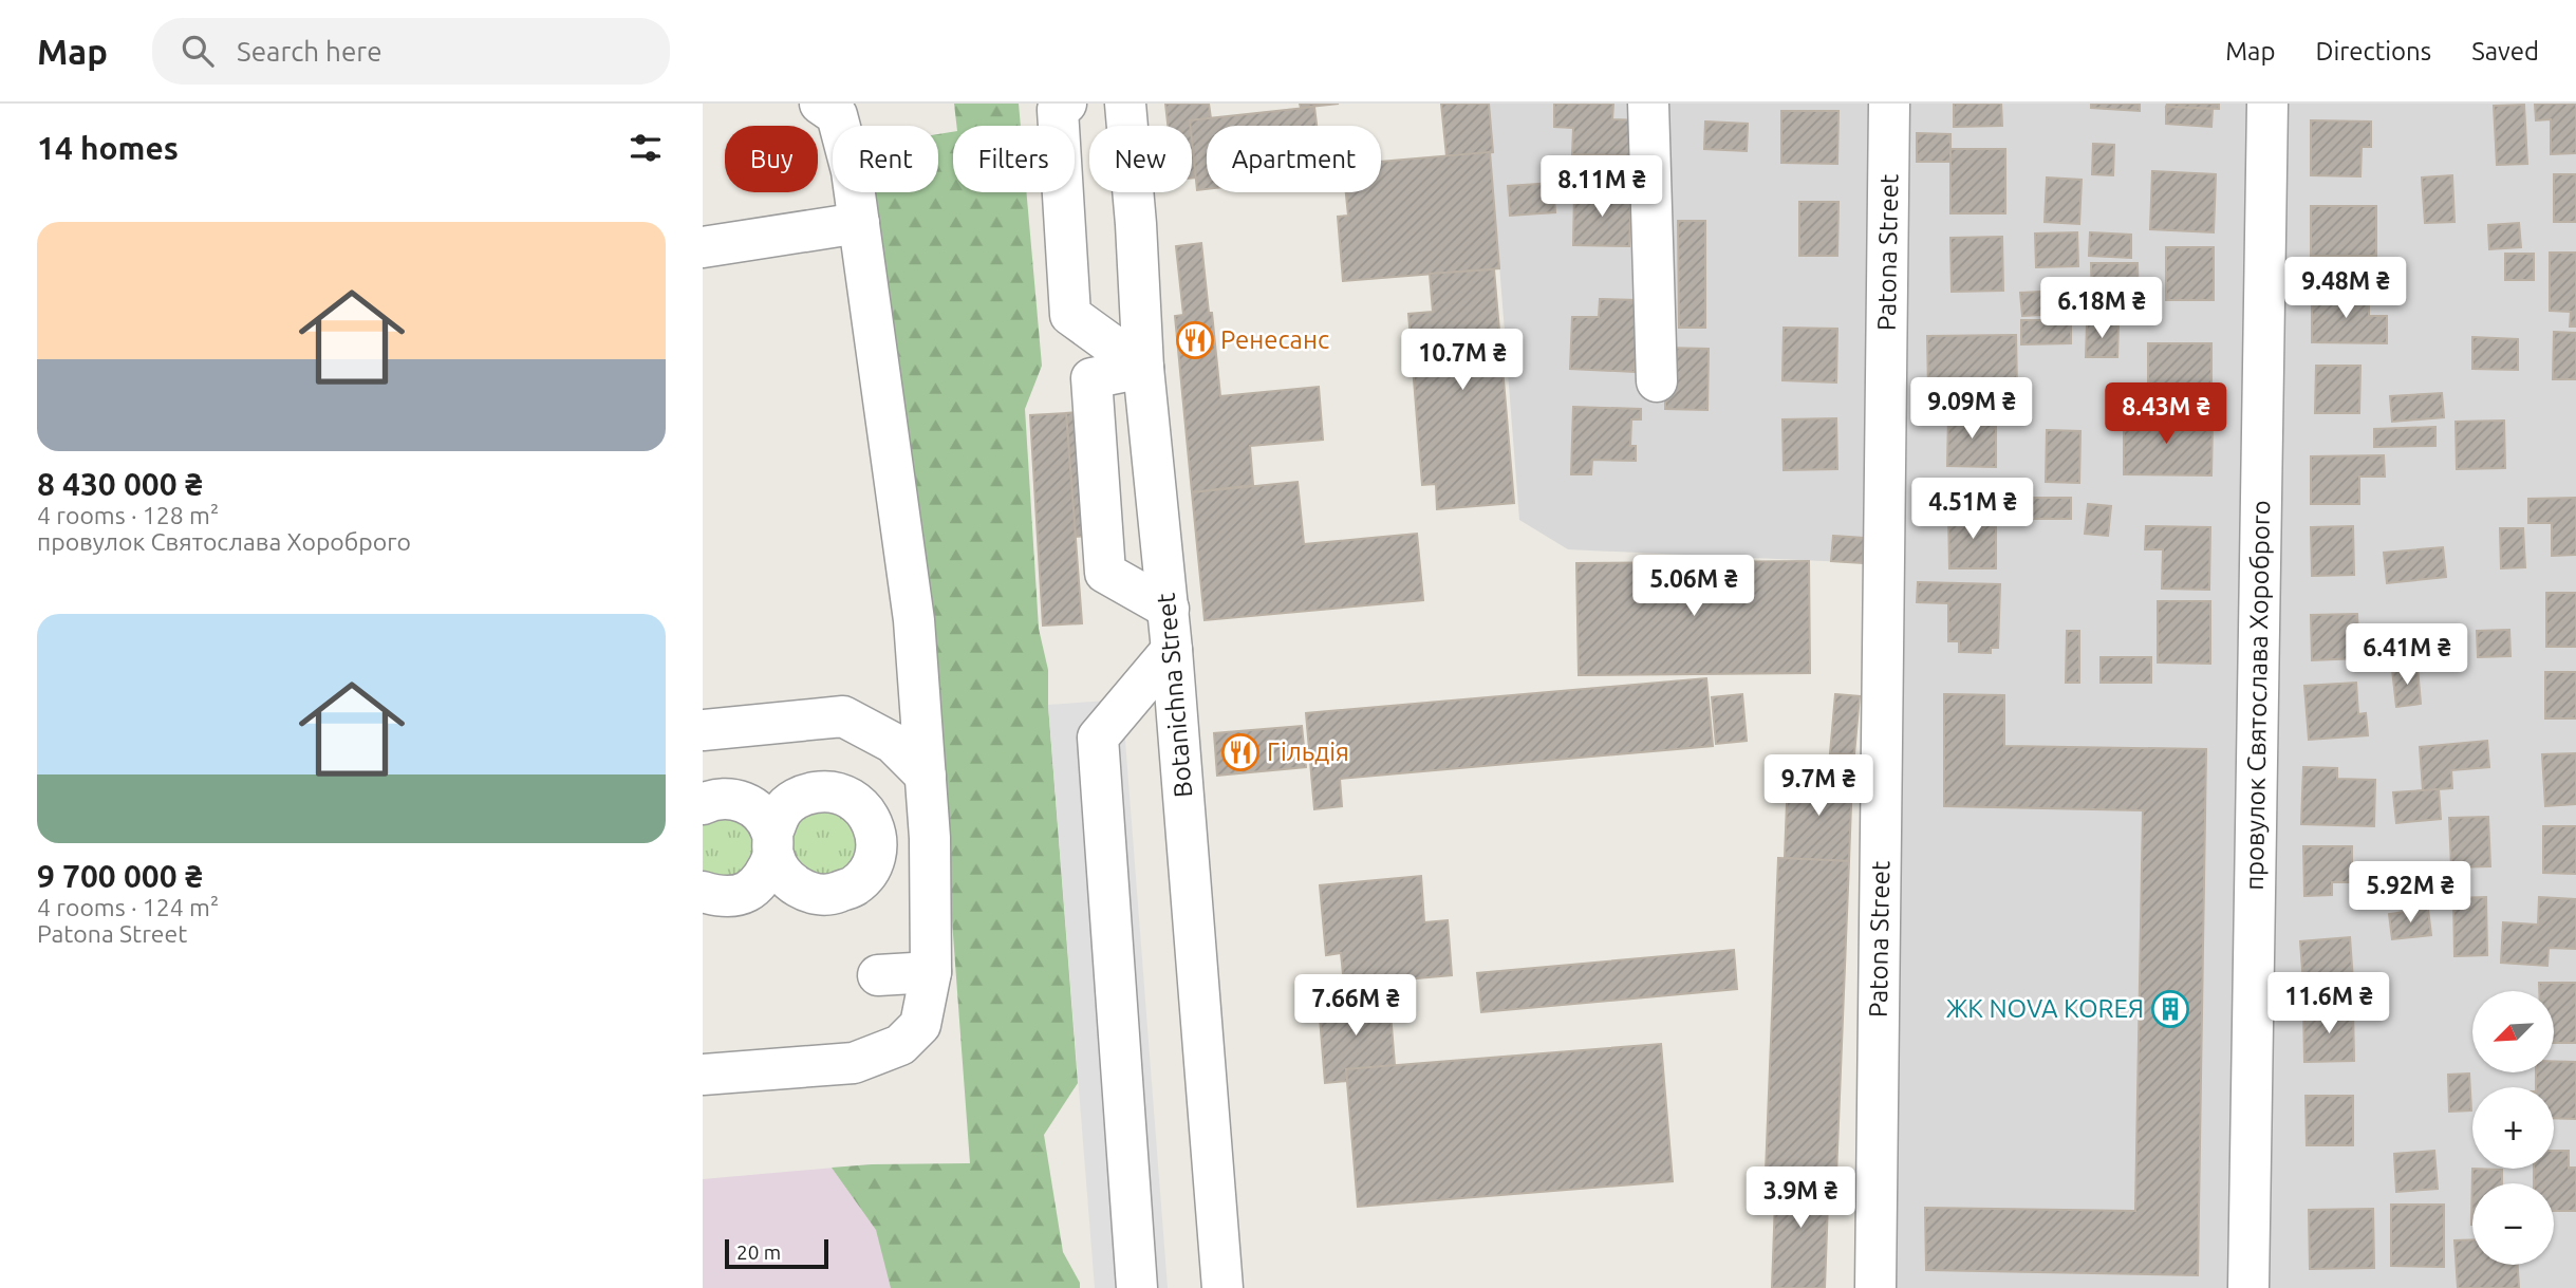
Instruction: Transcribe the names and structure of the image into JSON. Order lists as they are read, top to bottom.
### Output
{
  "streets": {
    "street": ["Patona Street", "Botanichna Street", "провулок Святослава Хороброго"]
  },
  "places": {
    "restaurant": ["Ренесанс", "Гільдія"],
    "building": ["ЖК NOVA KOREЯ"]
  },
  "scale_bar": "20 m",
  "north": "bottom left",
  "page": {
    "header": "Map",
    "search": "Search here",
    "nav": ["Map", "Directions", "Saved"],
    "heading": "14 homes",
    "chip": [
      "Buy",
      "Rent",
      "Filters",
      "New",
      "Apartment"
    ],
    "price": [
      "8.11M ₴",
      "9.48M ₴",
      "6.18M ₴",
      "10.7M ₴",
      "9.09M ₴",
      "8.43M ₴",
      "4.51M ₴",
      "5.06M ₴",
      "6.41M ₴",
      "9.7M ₴",
      "5.92M ₴",
      "11.6M ₴",
      "7.66M ₴",
      "3.9M ₴"
    ],
    "list": [
      {
        "name": "8 430 000 ₴",
        "note": "4 rooms · 128 m² · провулок Святослава Хороброго"
      },
      {
        "name": "9 700 000 ₴",
        "note": "4 rooms · 124 m² · Patona Street"
      }
    ],
    "map_buttons": ["+", "−"],
    "scale": "20 m"
  }
}
